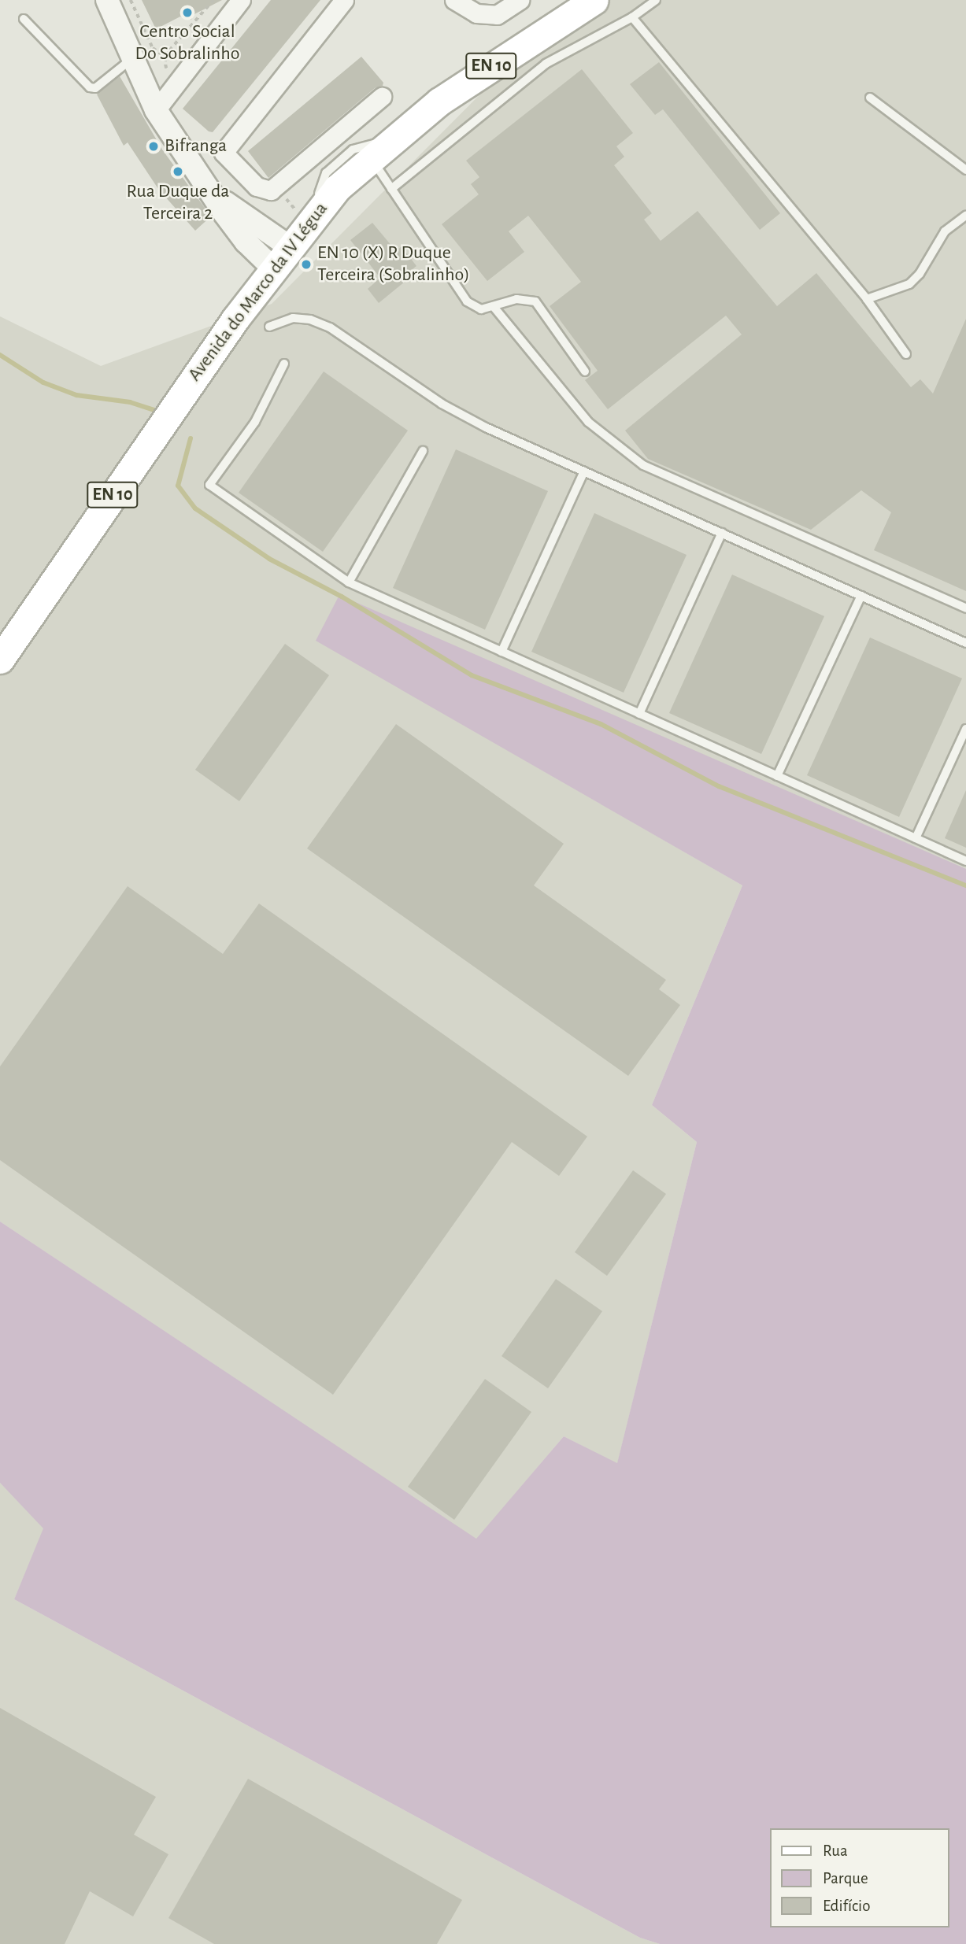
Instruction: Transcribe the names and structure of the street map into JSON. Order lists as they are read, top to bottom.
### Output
{
  "streets": {
    "main road": ["EN 10", "Avenida do Marco da IV Légua"]
  },
  "places": [
    "Centro Social Do Sobralinho",
    "Bifranga",
    "Rua Duque da Terceira 2",
    "EN 10 (X) R Duque Terceira (Sobralinho)"
  ],
  "legend": ["Rua", "Parque", "Edifício"]
}
